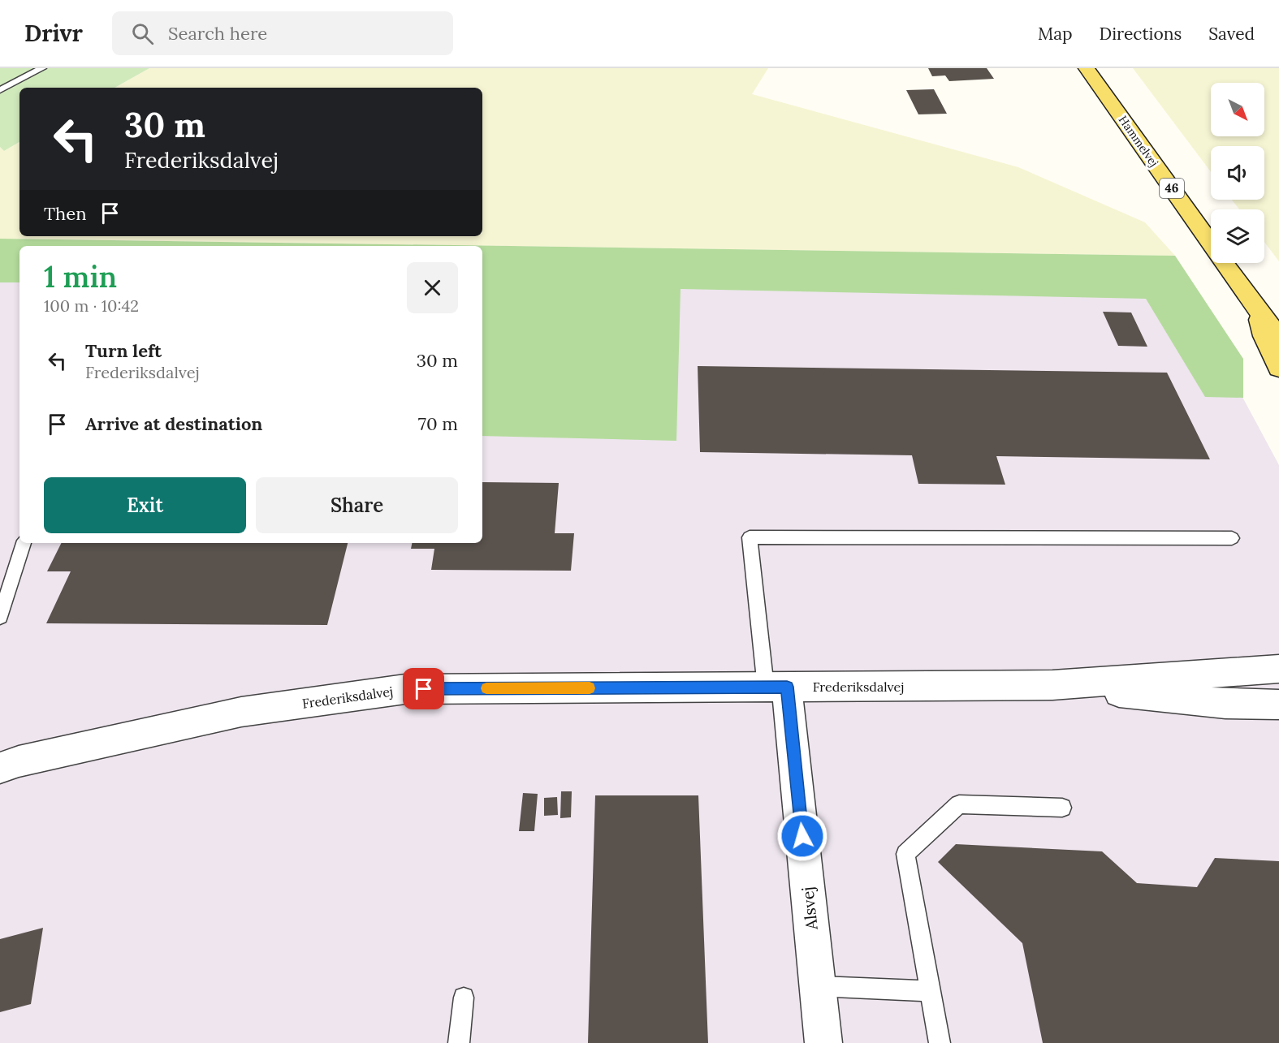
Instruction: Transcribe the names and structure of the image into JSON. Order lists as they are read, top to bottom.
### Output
{
  "streets": {
    "main road": ["Hammelvej", "46"],
    "street": ["Frederiksdalvej", "Alsvej"]
  },
  "crossings": [
    ["Frederiksdalvej", "Alsvej"]
  ],
  "north": "bottom right",
  "page": {
    "header": "Drivr",
    "search": "Search here",
    "nav": ["Map", "Directions", "Saved"],
    "turn": ["30 m", "Frederiksdalvej"],
    "then": "Then",
    "heading": ["1 min", "100 m · 10:42"],
    "list": [
      {
        "name": "Turn left",
        "note": "Frederiksdalvej",
        "value": "30 m"
      },
      {
        "name": "Arrive at destination",
        "value": "70 m"
      }
    ],
    "buttons": ["Exit", "Share"]
  }
}
